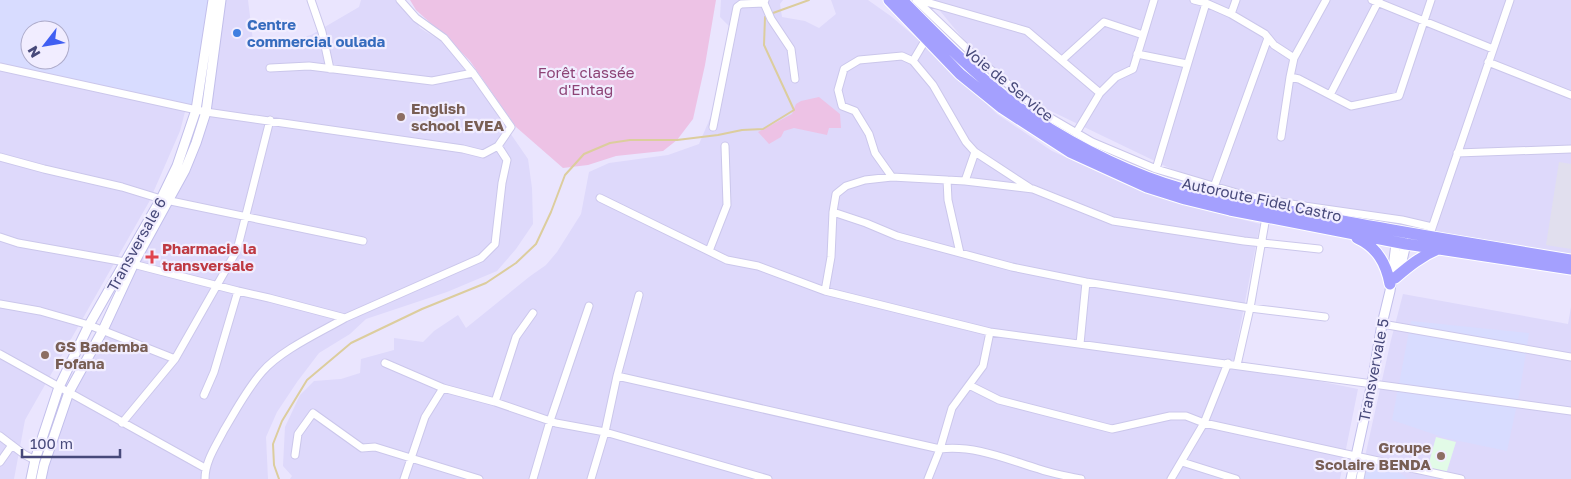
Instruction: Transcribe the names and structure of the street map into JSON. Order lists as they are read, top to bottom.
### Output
{
  "streets": {
    "highway": ["Autoroute Fidel Castro"],
    "main road": ["Transversale 6", "Transvervale 5"],
    "street": ["Voie de Service"]
  },
  "crossings": [
    ["Voie de Service", "Autoroute Fidel Castro"],
    ["Autoroute Fidel Castro", "Transvervale 5"]
  ],
  "parks": ["Forêt classée d'Entag"],
  "places": {
    "other": [
      "Centre commercial oulada",
      "English school EVEA",
      "GS Bademba Fofana",
      "Groupe Scolaire BENDA"
    ],
    "health": ["Pharmacie la transversale"]
  },
  "scale_bar": "100 m",
  "north": "bottom left"
}
